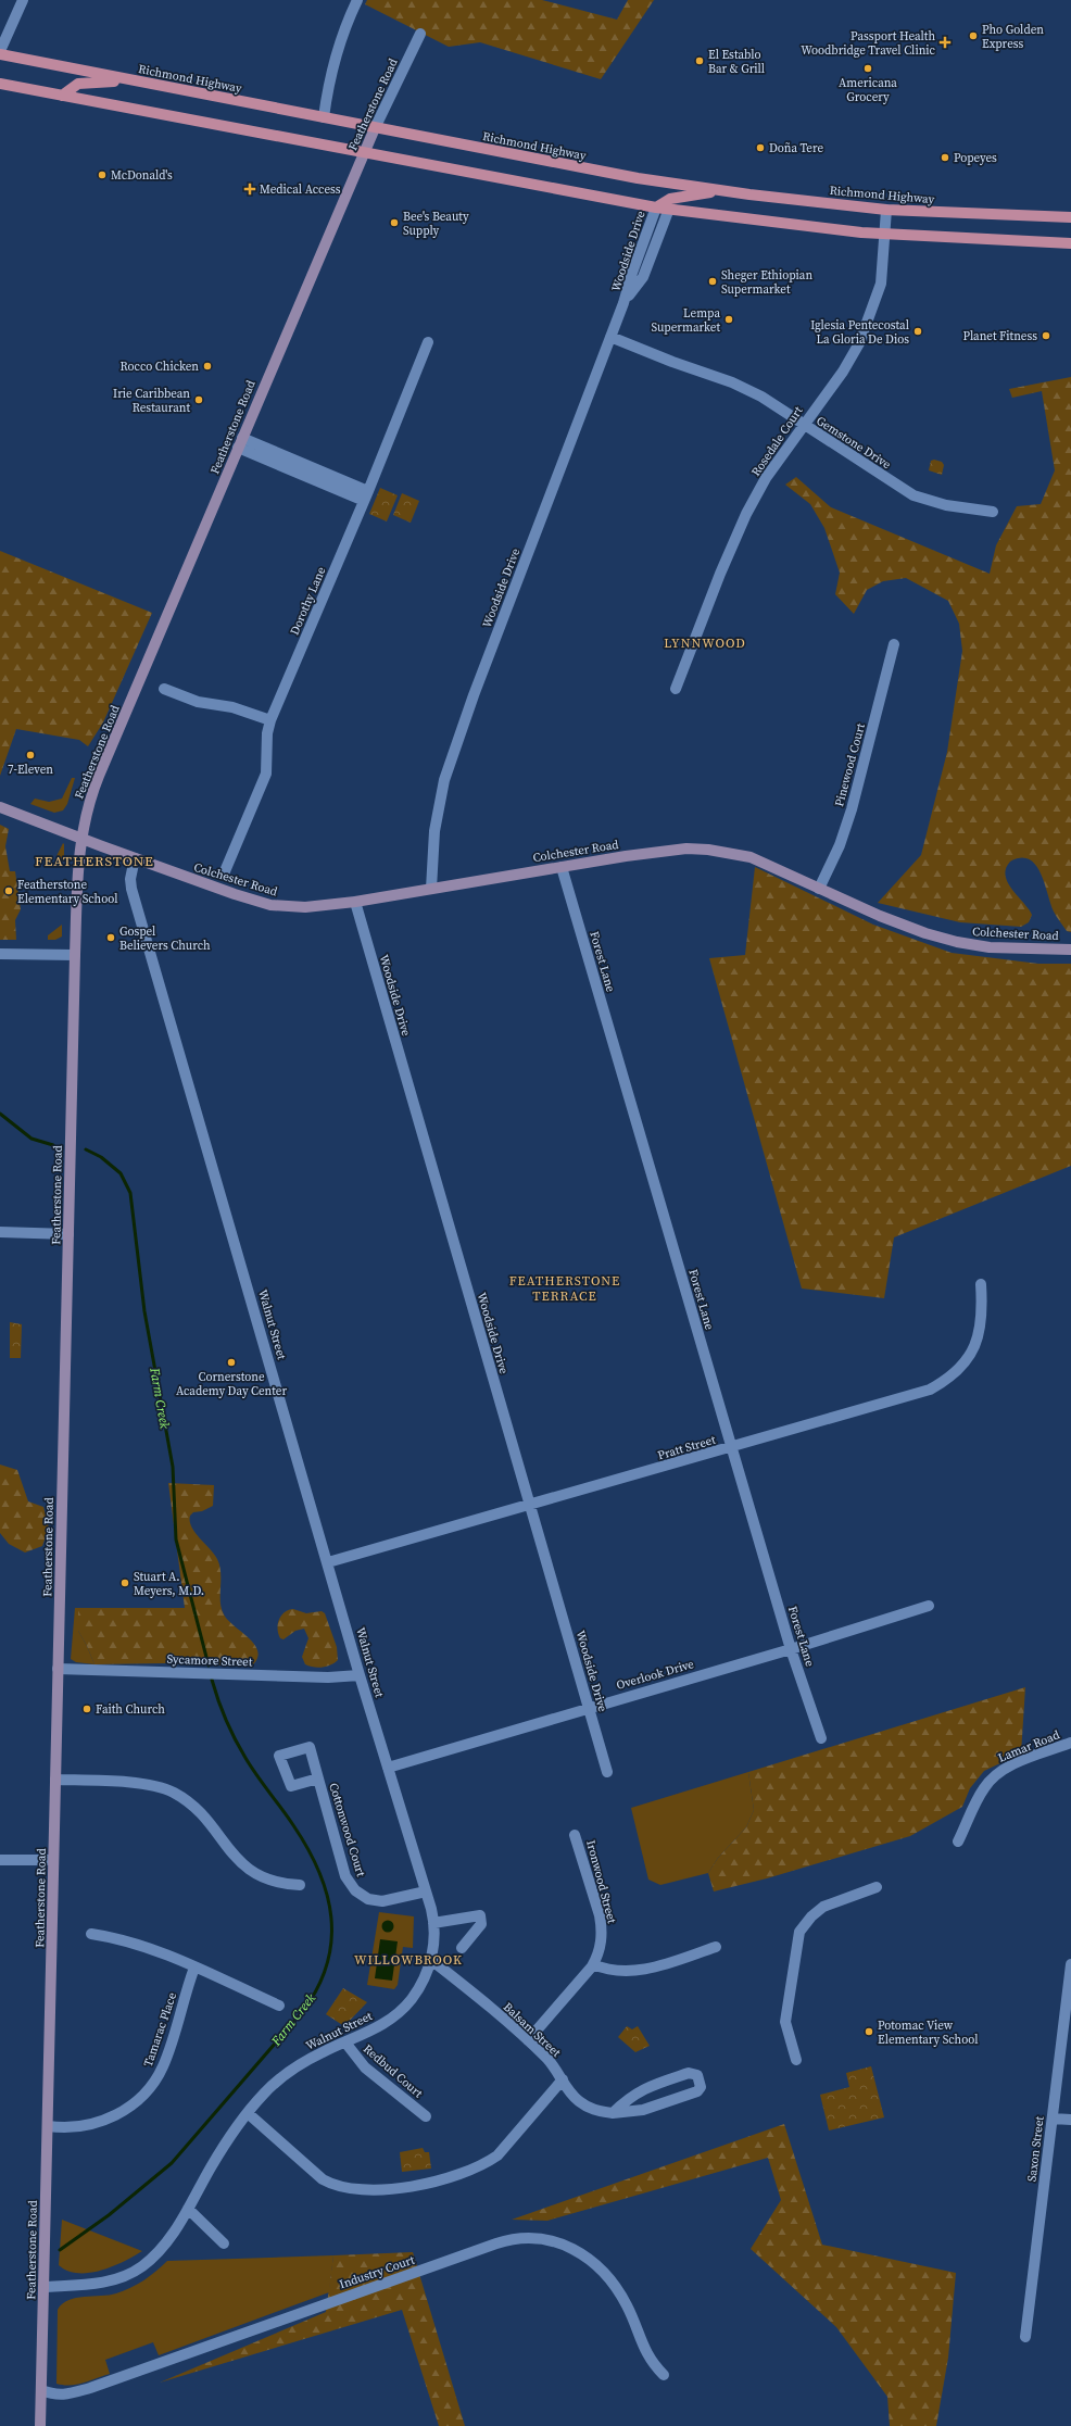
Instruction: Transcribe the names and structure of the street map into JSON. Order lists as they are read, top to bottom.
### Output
{
  "streets": {
    "main road": ["Richmond Highway"],
    "street": [
      "Featherstone Road",
      "Woodside Drive",
      "Rosedale Court",
      "Gemstone Drive",
      "Dorothy Lane",
      "Pinewood Court",
      "Colchester Road",
      "Forest Lane",
      "Walnut Street",
      "Pratt Street",
      "Sycamore Street",
      "Overlook Drive",
      "Lamar Road",
      "Cottonwood Court",
      "Ironwood Street",
      "Tamarac Place",
      "Balsam Street",
      "Redbud Court",
      "Saxon Street",
      "Industry Court"
    ]
  },
  "crossings": [
    ["Richmond Highway", "Featherstone Road"],
    ["Richmond Highway", "Rosedale Court"],
    ["Featherstone Road", "Colchester Road"],
    ["Featherstone Road", "Walnut Street"],
    ["Featherstone Road", "Sycamore Street"],
    ["Featherstone Road", "Tamarac Place"],
    ["Featherstone Road", "Industry Court"],
    ["Woodside Drive", "Gemstone Drive"],
    ["Woodside Drive", "Colchester Road"],
    ["Woodside Drive", "Pratt Street"],
    ["Woodside Drive", "Overlook Drive"],
    ["Rosedale Court", "Gemstone Drive"],
    ["Pinewood Court", "Colchester Road"],
    ["Colchester Road", "Forest Lane"],
    ["Colchester Road", "Walnut Street"],
    ["Forest Lane", "Pratt Street"],
    ["Forest Lane", "Overlook Drive"],
    ["Walnut Street", "Pratt Street"],
    ["Walnut Street", "Sycamore Street"],
    ["Walnut Street", "Overlook Drive"],
    ["Walnut Street", "Cottonwood Court"],
    ["Walnut Street", "Balsam Street"],
    ["Walnut Street", "Redbud Court"],
    ["Ironwood Street", "Balsam Street"]
  ],
  "districts": [
    "LYNNWOOD",
    "FEATHERSTONE",
    "FEATHERSTONE TERRACE",
    "WILLOWBROOK"
  ],
  "water": ["Farm Creek"],
  "places": {
    "other": [
      "Pho Golden Express",
      "El Establo Bar & Grill",
      "Americana Grocery",
      "Doña Tere",
      "Popeyes",
      "McDonald's",
      "Bee's Beauty Supply",
      "Sheger Ethiopian Supermarket",
      "Lempa Supermarket",
      "Iglesia Pentecostal La Gloria De Dios",
      "Planet Fitness",
      "Rocco Chicken",
      "Irie Caribbean Restaurant",
      "7-Eleven",
      "Featherstone Elementary School",
      "Gospel Believers Church",
      "Cornerstone Academy Day Center",
      "Stuart A. Meyers, M.D.",
      "Faith Church",
      "Potomac View Elementary School"
    ],
    "health": ["Passport Health Woodbridge Travel Clinic", "Medical Access"]
  }
}
